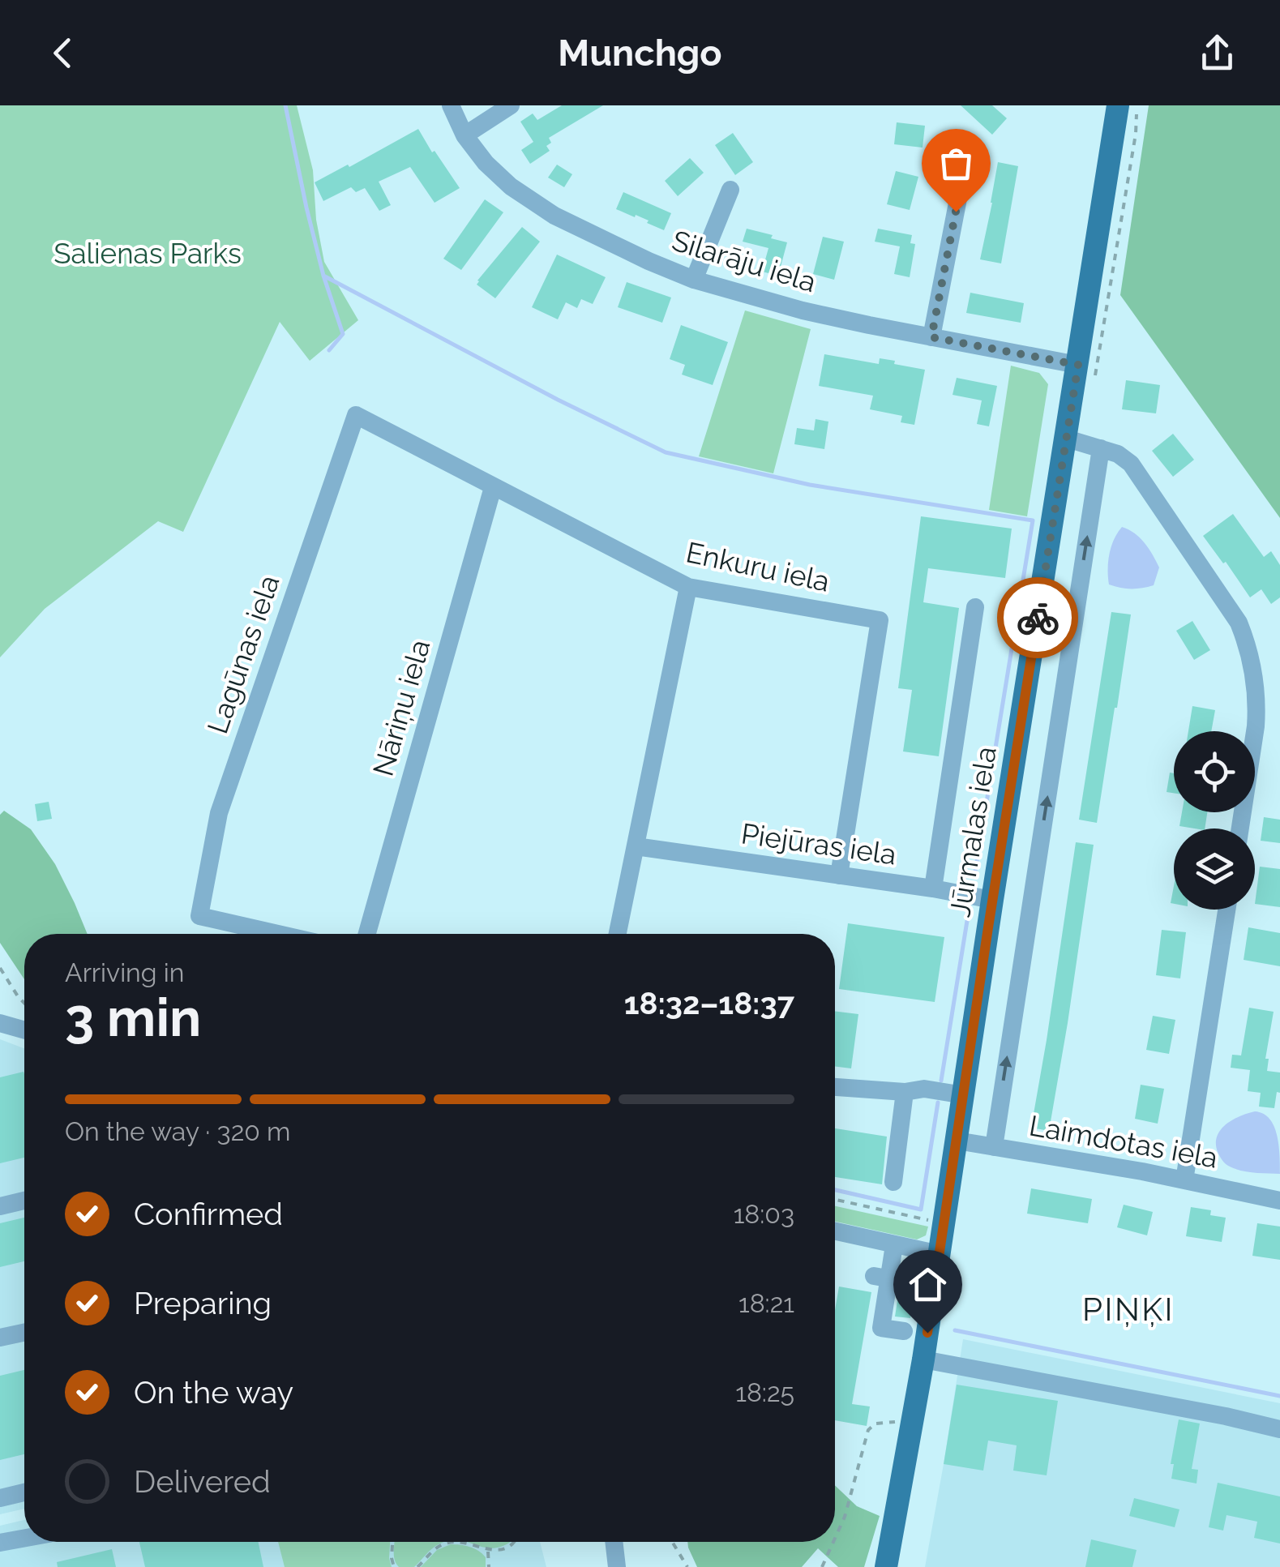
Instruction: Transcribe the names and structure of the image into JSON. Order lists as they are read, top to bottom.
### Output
{
  "streets": {
    "main road": ["Jūrmalas iela"],
    "street": [
      "Silarāju iela",
      "Enkuru iela",
      "Lagūnas iela",
      "Nāriņu iela",
      "Piejūras iela",
      "Laimdotas iela"
    ]
  },
  "crossings": [
    ["Silarāju iela", "Jūrmalas iela"],
    ["Enkuru iela", "Lagūnas iela"],
    ["Enkuru iela", "Nāriņu iela"],
    ["Enkuru iela", "Piejūras iela"],
    ["Jūrmalas iela", "Piejūras iela"],
    ["Jūrmalas iela", "Laimdotas iela"]
  ],
  "districts": ["PIŅĶI"],
  "parks": ["Salienas Parks"],
  "page": {
    "header": "Munchgo",
    "heading": ["3 min", "Arriving in", "18:32–18:37"],
    "bar": "On the way · 320 m",
    "list": [
      ["Confirmed", "18:03"],
      ["Preparing", "18:21"],
      ["On the way", "18:25"],
      "Delivered"
    ]
  }
}
